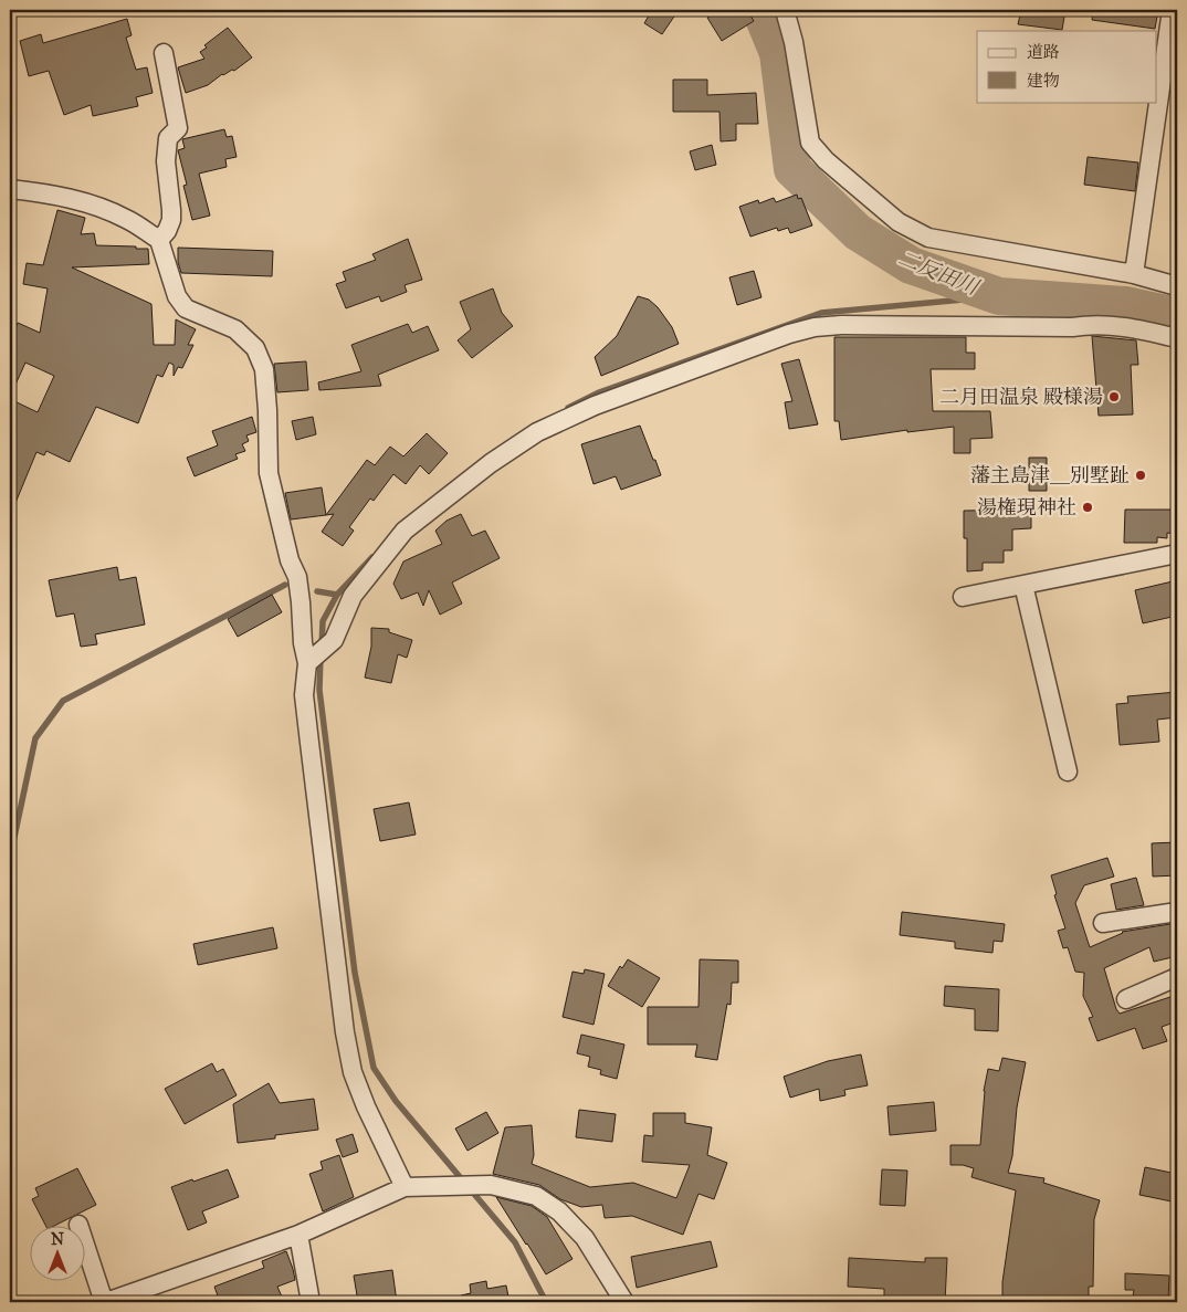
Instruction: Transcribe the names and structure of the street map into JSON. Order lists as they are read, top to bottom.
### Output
{
  "water": ["二反田川"],
  "places": ["二月田温泉 殿様湯", "藩主島津＿別墅趾", "湯権現神社"],
  "legend": ["道路", "建物"],
  "north": "top"
}
